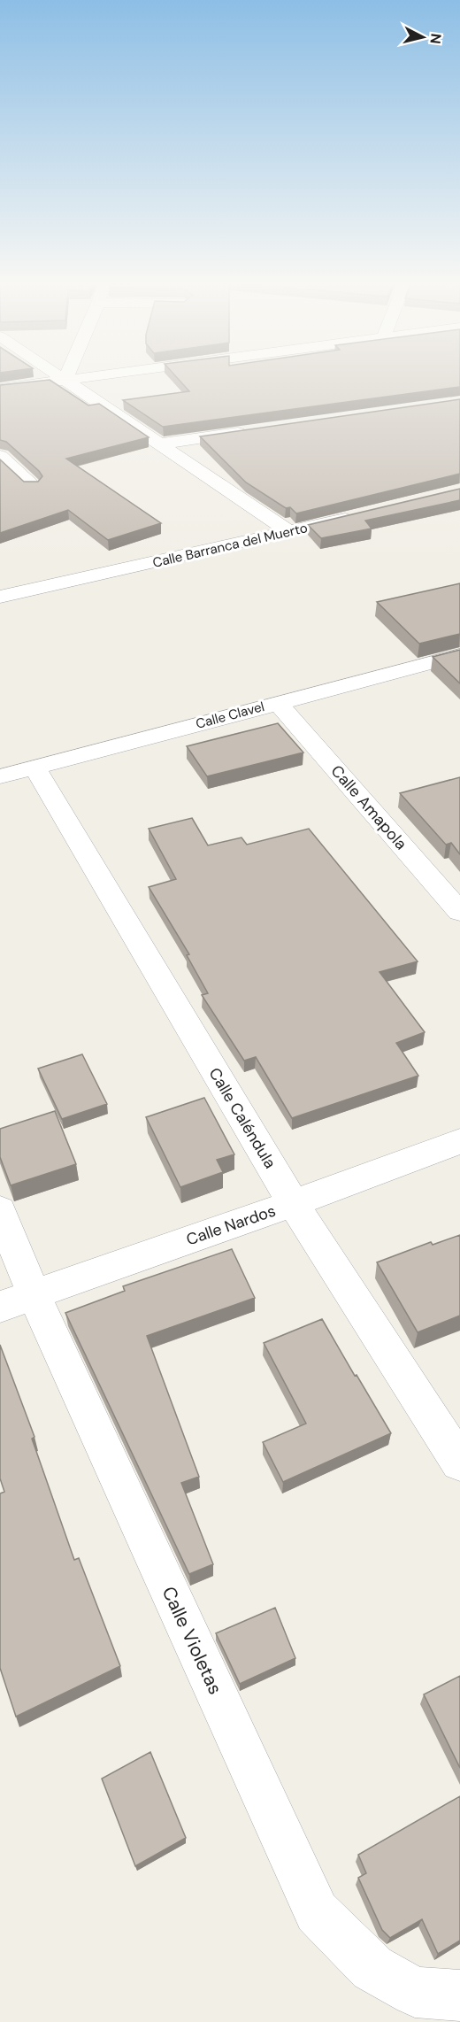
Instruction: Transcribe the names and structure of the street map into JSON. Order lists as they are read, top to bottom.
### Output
{
  "streets": {
    "street": [
      "Calle Barranca del Muerto",
      "Calle Clavel",
      "Calle Amapola",
      "Calle Caléndula",
      "Calle Nardos",
      "Calle Violetas"
    ]
  },
  "crossings": [
    ["Calle Clavel", "Calle Amapola"],
    ["Calle Clavel", "Calle Caléndula"],
    ["Calle Caléndula", "Calle Nardos"],
    ["Calle Nardos", "Calle Violetas"]
  ],
  "north": "right"
}
